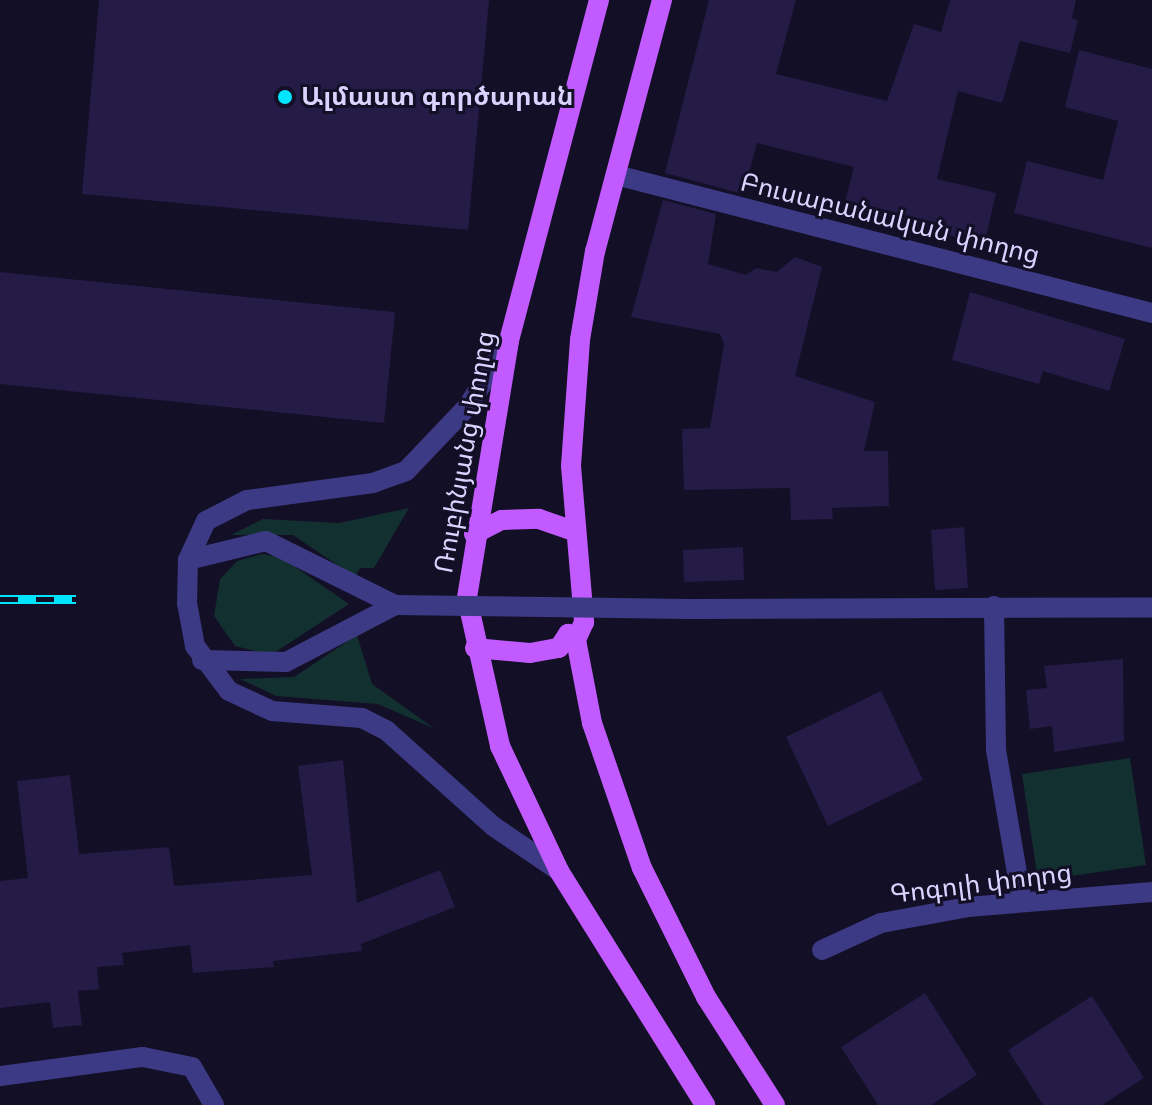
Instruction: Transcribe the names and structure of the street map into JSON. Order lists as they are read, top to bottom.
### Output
{
  "streets": {
    "main road": ["Ռուբինյանց փողոց"],
    "street": ["Բուսաբանական փողոց", "Գոգոլի փողոց"]
  },
  "places": ["Ալմաստ գործարան"]
}
